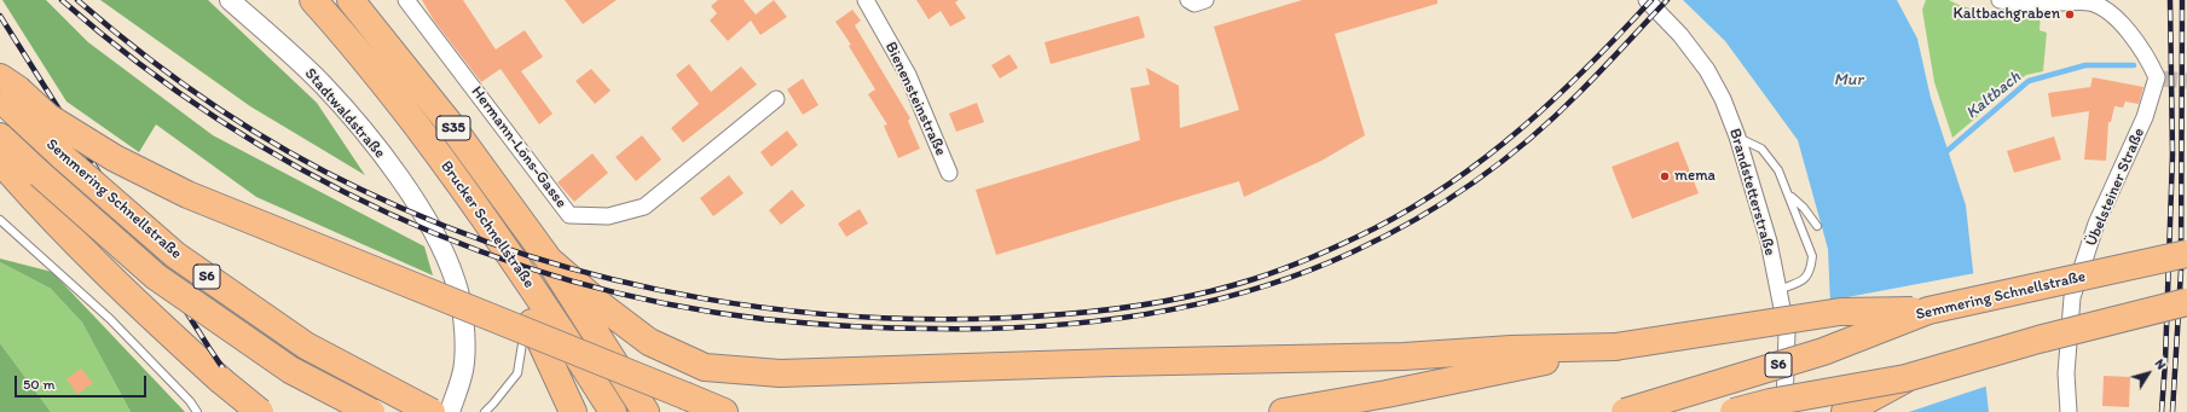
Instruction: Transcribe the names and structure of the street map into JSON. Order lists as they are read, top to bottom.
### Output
{
  "streets": {
    "highway": [
      "S35",
      "Semmering Schnellstraße",
      "Brucker Schnellstraße",
      "S6"
    ],
    "street": [
      "Bienensteinstraße",
      "Stadtwaldstraße",
      "Hermann-Löns-Gasse",
      "Übelsteiner Straße",
      "Brandstetterstraße"
    ]
  },
  "water": ["Mur", "Kaltbach"],
  "places": ["Kaltbachgraben", "mema"],
  "scale_bar": "50 m",
  "north": "top right"
}
